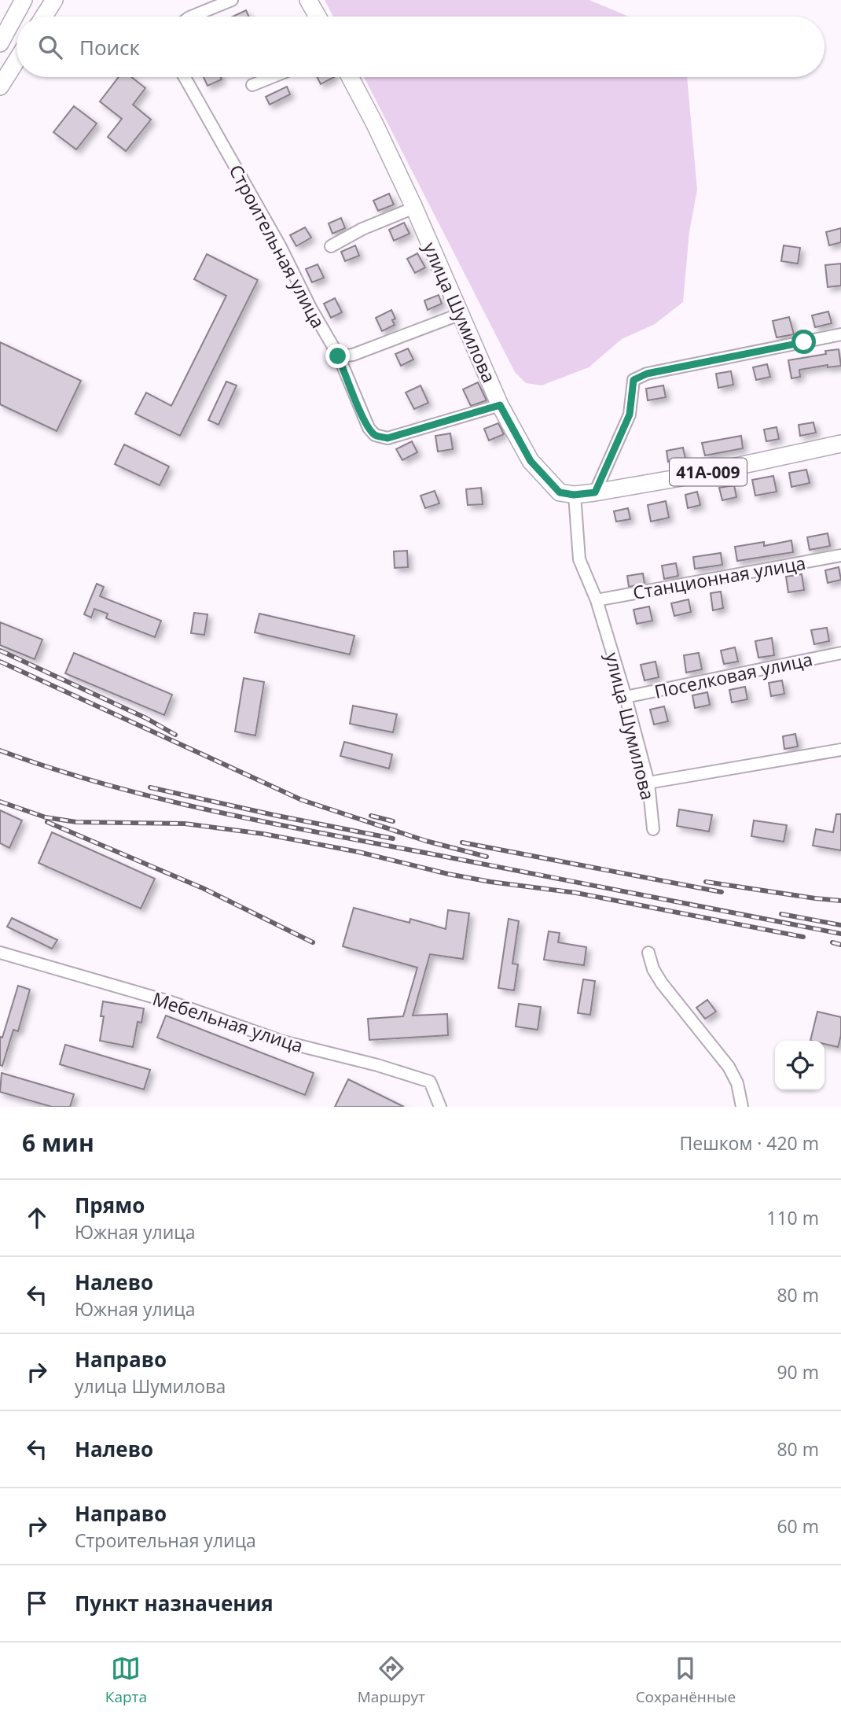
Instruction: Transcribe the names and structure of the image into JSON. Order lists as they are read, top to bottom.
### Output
{
  "streets": {
    "main road": ["улица Шумилова", "41А-009"],
    "street": [
      "Строительная улица",
      "Станционная улица",
      "Поселковая улица",
      "Мебельная улица"
    ]
  },
  "crossings": [
    ["Строительная улица", "улица Шумилова"],
    ["улица Шумилова", "41А-009"],
    ["улица Шумилова", "Станционная улица"],
    ["улица Шумилова", "Поселковая улица"]
  ],
  "page": {
    "search": "Поиск",
    "heading": ["6 мин", "Пешком · 420 m"],
    "list": [
      ["Прямо", "Южная улица", "110 m"],
      ["Налево", "Южная улица", "80 m"],
      ["Направо", "улица Шумилова", "90 m"],
      ["Налево", "80 m"],
      ["Направо", "Строительная улица", "60 m"],
      "Пункт назначения"
    ],
    "nav": ["Карта", "Маршрут", "Сохранённые"]
  }
}
